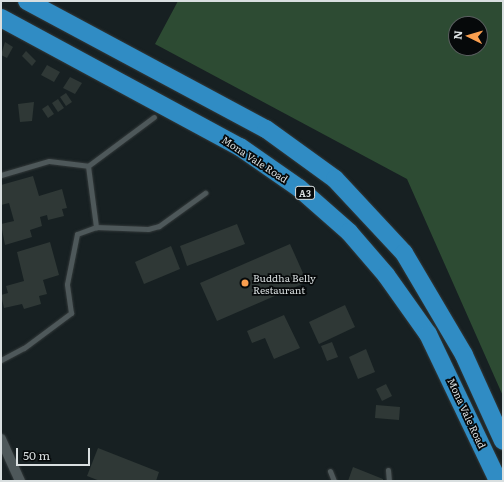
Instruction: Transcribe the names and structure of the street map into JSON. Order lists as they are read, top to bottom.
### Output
{
  "streets": {
    "highway": ["Mona Vale Road", "A3"]
  },
  "places": ["Buddha Belly Restaurant"],
  "scale_bar": "50 m",
  "north": "left"
}
